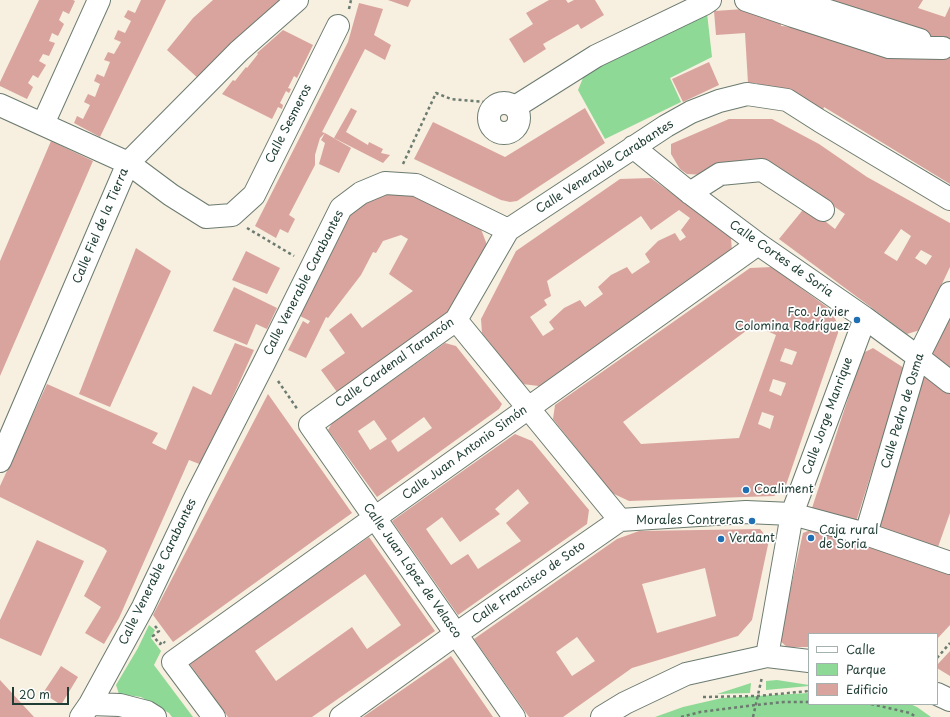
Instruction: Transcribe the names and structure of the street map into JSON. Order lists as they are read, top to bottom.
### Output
{
  "streets": {
    "street": [
      "Calle Sesmeros",
      "Calle Venerable Carabantes",
      "Calle Fiel de la Tierra",
      "Calle Cortes de Soria",
      "Calle Cardenal Tarancón",
      "Calle Pedro de Osma",
      "Calle Jorge Manrique",
      "Calle Juan Antonio Simón",
      "Calle Juan López de Velasco",
      "Calle Francisco de Soto"
    ]
  },
  "crossings": [
    ["Calle Venerable Carabantes", "Calle Cortes de Soria"],
    ["Calle Venerable Carabantes", "Calle Cardenal Tarancón"],
    ["Calle Cortes de Soria", "Calle Pedro de Osma"],
    ["Calle Cortes de Soria", "Calle Jorge Manrique"],
    ["Calle Cortes de Soria", "Calle Juan Antonio Simón"],
    ["Calle Cardenal Tarancón", "Calle Juan López de Velasco"],
    ["Calle Juan Antonio Simón", "Calle Juan López de Velasco"],
    ["Calle Juan López de Velasco", "Calle Francisco de Soto"]
  ],
  "places": [
    "Fco. Javier Colomina Rodríguez",
    "Coaliment",
    "Morales Contreras",
    "Caja rural de Soria",
    "Verdant"
  ],
  "legend": ["Calle", "Parque", "Edificio"],
  "scale_bar": "20 m"
}
